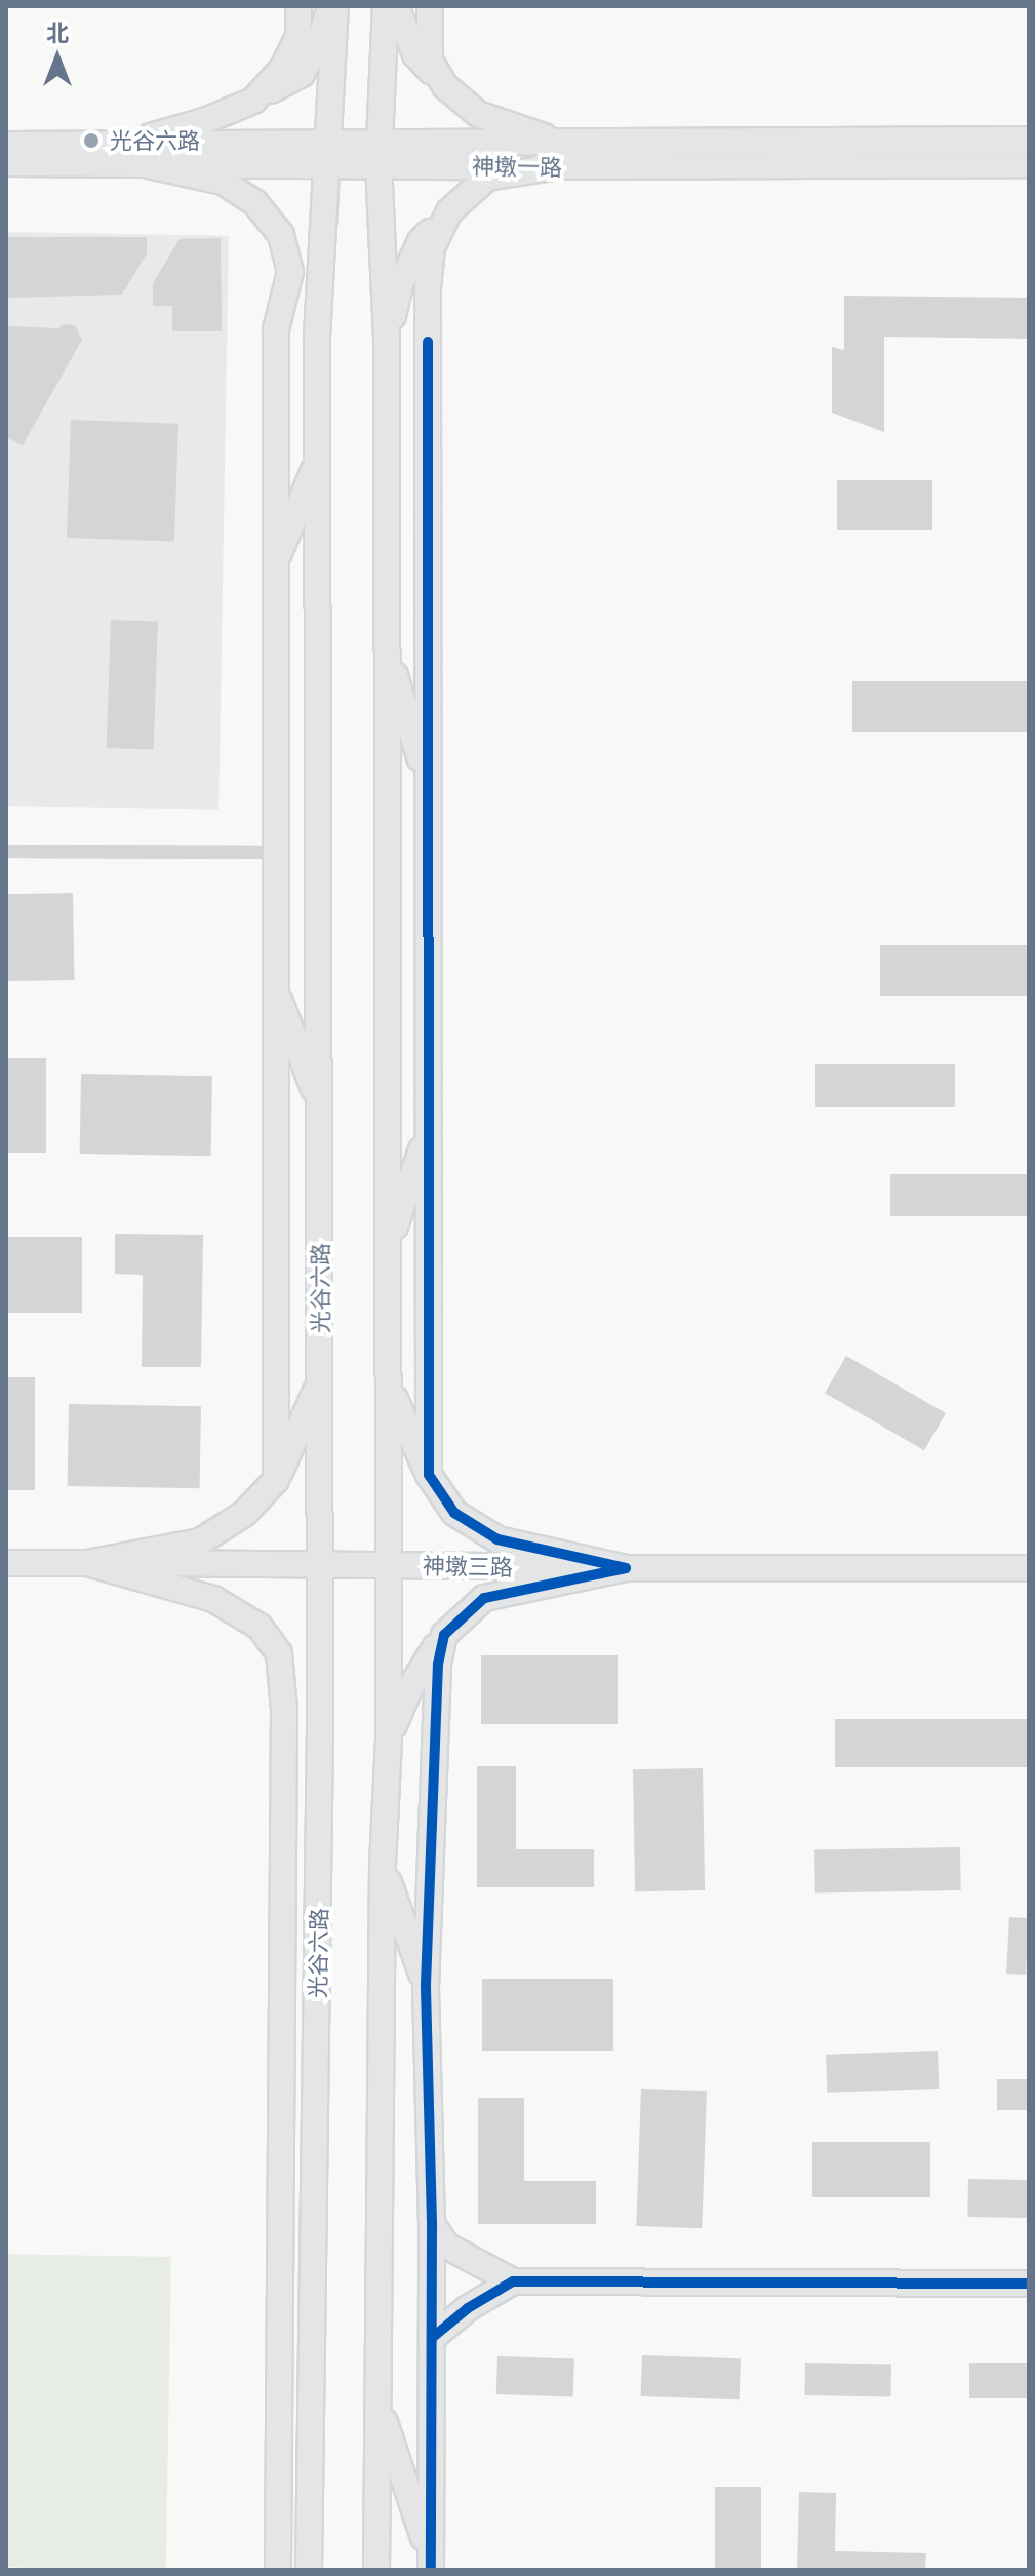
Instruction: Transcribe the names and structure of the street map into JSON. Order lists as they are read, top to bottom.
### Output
{
  "streets": {
    "main road": ["神墩一路", "光谷六路", "神墩三路"]
  },
  "crossings": [
    ["神墩一路", "光谷六路"],
    ["光谷六路", "神墩三路"]
  ],
  "places": ["光谷六路"],
  "north": "top"
}
